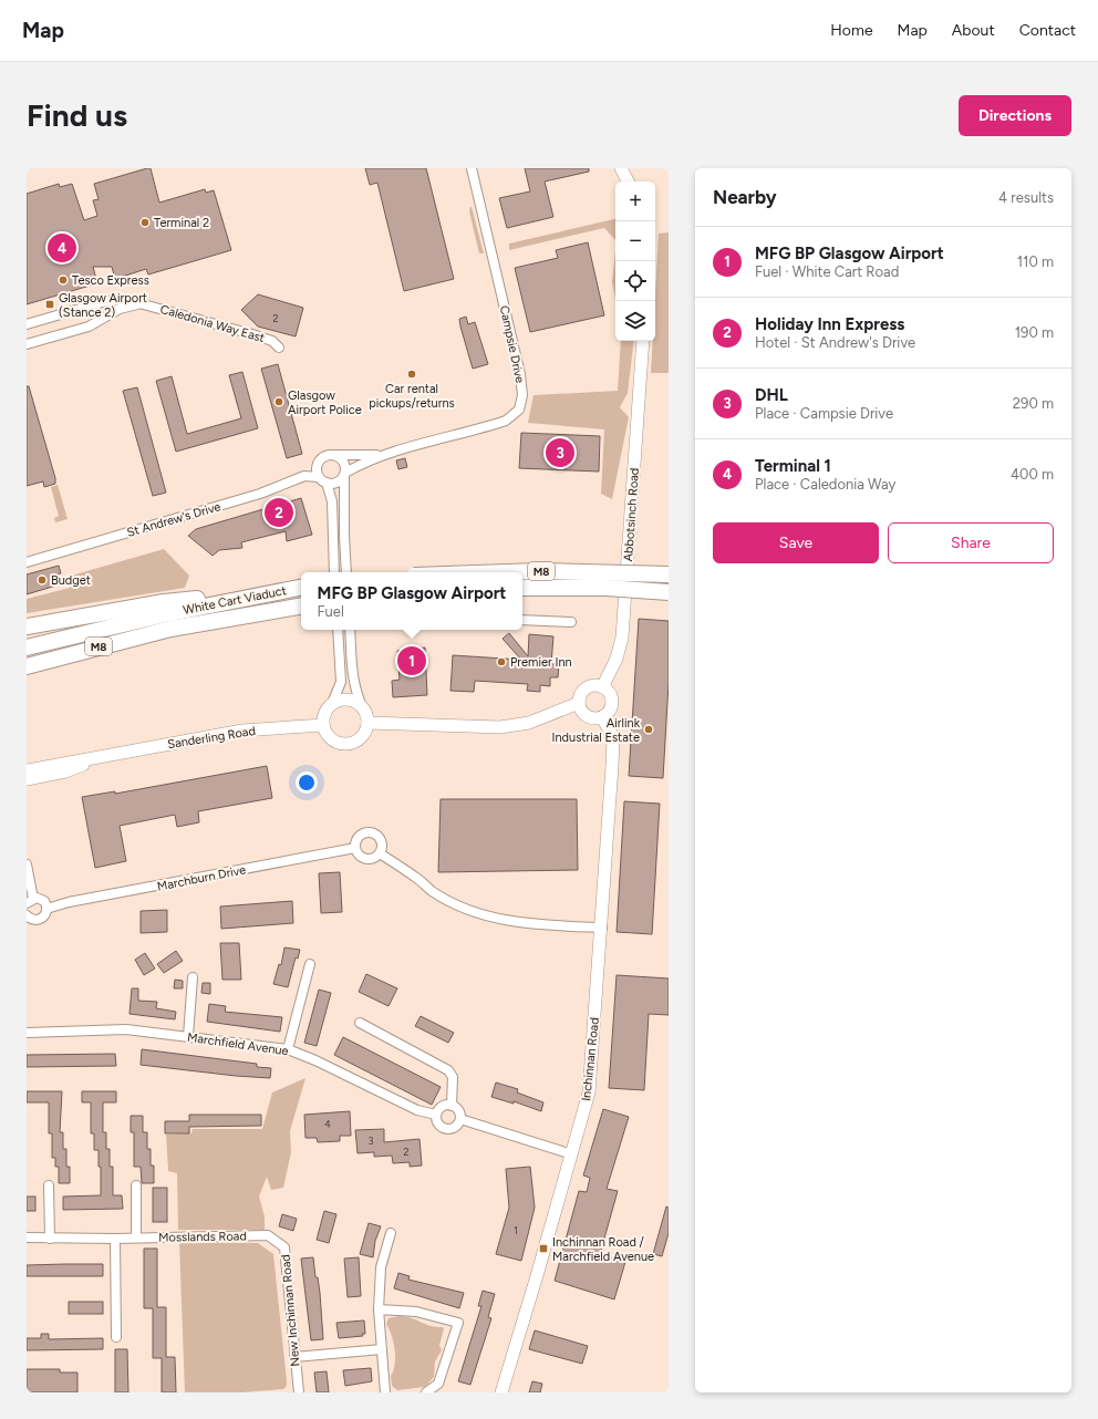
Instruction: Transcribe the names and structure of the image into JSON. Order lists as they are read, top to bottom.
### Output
{
  "streets": {
    "highway": ["M8", "White Cart Viaduct"],
    "street": [
      "Caledonia Way East",
      "Campsie Drive",
      "Abbotsinch Road",
      "St Andrew's Drive",
      "Sanderling Road",
      "Marchburn Drive",
      "Marchfield Avenue",
      "Inchinnan Road",
      "Mosslands Road",
      "New Inchinnan Road"
    ]
  },
  "crossings": [
    ["Campsie Drive", "St Andrew's Drive"],
    ["Abbotsinch Road", "Inchinnan Road"],
    ["M8", "White Cart Viaduct"],
    ["Mosslands Road", "New Inchinnan Road"]
  ],
  "places": {
    "other": [
      "Terminal 2",
      "Tesco Express",
      "Car rental pickups/returns",
      "Glasgow Airport Police",
      "Budget",
      "Premier Inn",
      "Airlink Industrial Estate"
    ],
    "transit": ["Glasgow Airport (Stance 2)", "Inchinnan Road / Marchfield Avenue"]
  },
  "house_numbers": [
    "2",
    "4",
    "3",
    "2",
    "1"
  ],
  "page": {
    "header": "Map",
    "nav": [
      "Home",
      "Map",
      "About",
      "Contact"
    ],
    "buttons": [
      "Directions",
      ["Save", "Share"]
    ],
    "title": "Find us",
    "heading": ["Nearby", "4 results"],
    "map_buttons": ["+", "−"],
    "list": [
      {
        "mark": "1",
        "name": "MFG BP Glasgow Airport",
        "note": "Fuel · White Cart Road",
        "value": "110 m"
      },
      {
        "mark": "2",
        "name": "Holiday Inn Express",
        "note": "Hotel · St Andrew's Drive",
        "value": "190 m"
      },
      {
        "mark": "3",
        "name": "DHL",
        "note": "Place · Campsie Drive",
        "value": "290 m"
      },
      {
        "mark": "4",
        "name": "Terminal 1",
        "note": "Place · Caledonia Way",
        "value": "400 m"
      }
    ],
    "pins": [
      "4",
      "3",
      "2",
      "1"
    ],
    "popup": ["MFG BP Glasgow Airport", "Fuel"]
  }
}
